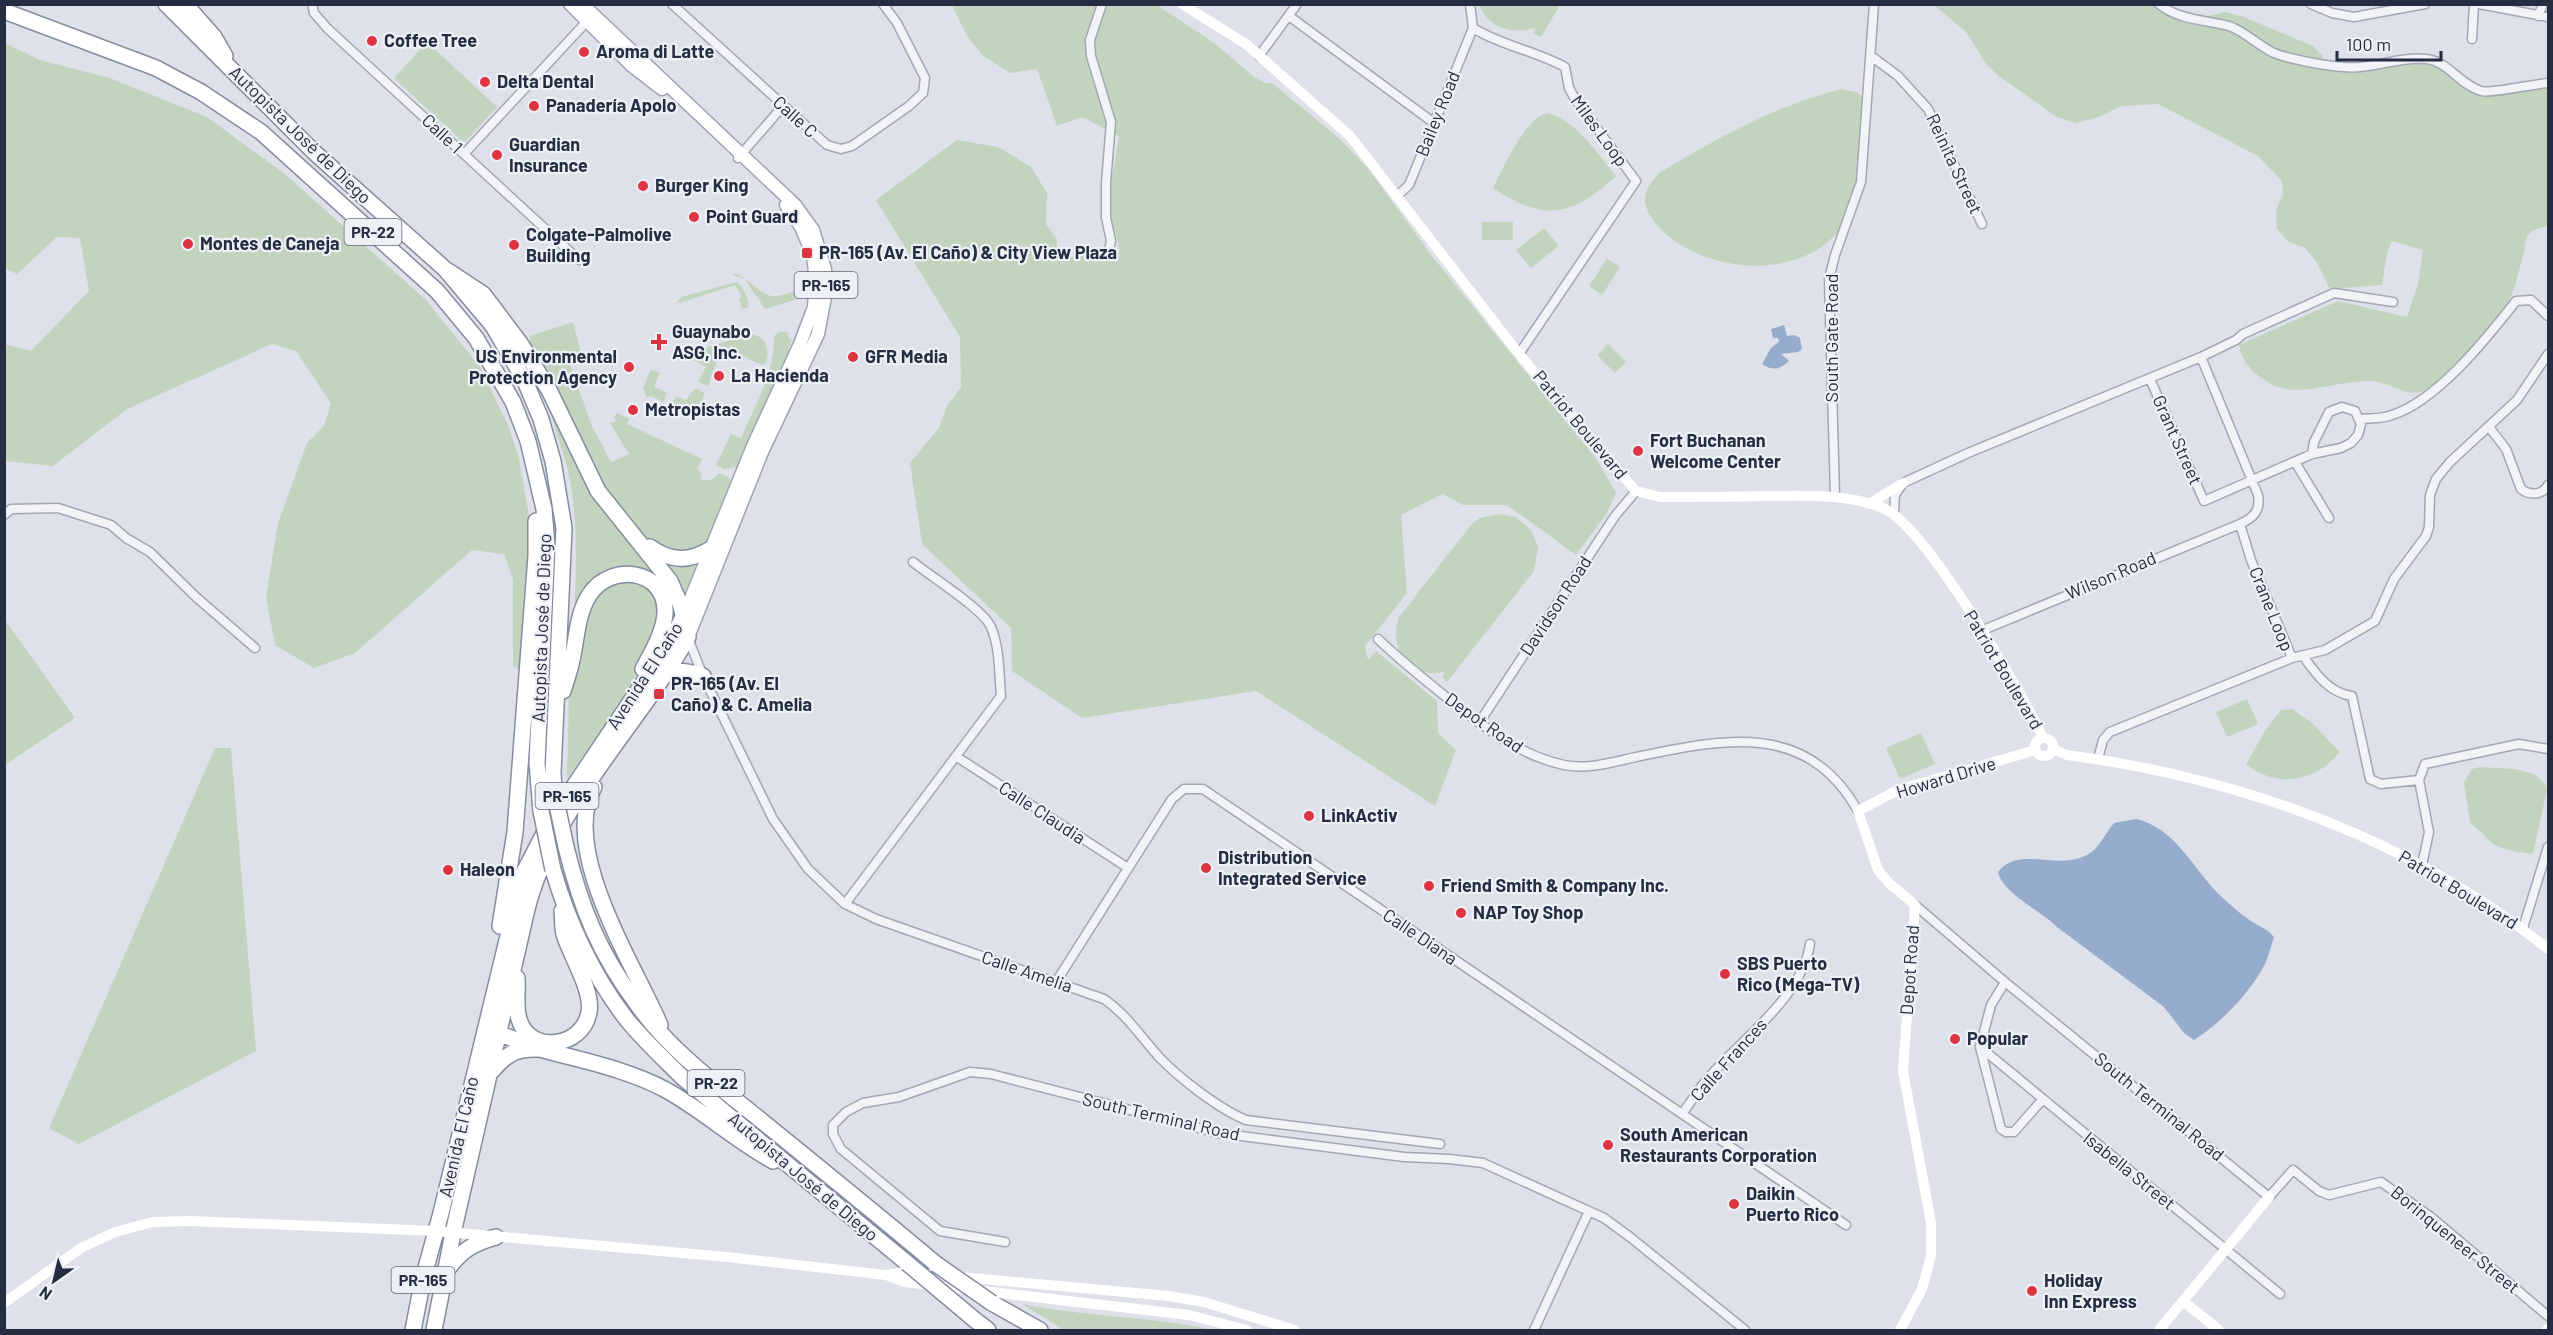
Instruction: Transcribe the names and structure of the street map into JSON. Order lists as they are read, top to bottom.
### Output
{
  "streets": {
    "highway": [
      "Autopista José de Diego",
      "PR-22",
      "PR-165",
      "Avenida El Caño"
    ],
    "street": [
      "Bailey Road",
      "Calle C",
      "Miles Loop",
      "Calle 1",
      "Reinita Street",
      "South Gate Road",
      "Patriot Boulevard",
      "Grant Street",
      "Wilson Road",
      "Davidson Road",
      "Crane Loop",
      "Depot Road",
      "Howard Drive",
      "Calle Claudia",
      "Calle Diana",
      "Calle Amelia",
      "Calle Frances",
      "South Terminal Road",
      "Isabella Street",
      "Borinqueneer Street"
    ]
  },
  "crossings": [
    ["Bailey Road", "Miles Loop"],
    ["Bailey Road", "Patriot Boulevard"],
    ["Miles Loop", "Patriot Boulevard"],
    ["Reinita Street", "South Gate Road"],
    ["South Gate Road", "Patriot Boulevard"],
    ["Patriot Boulevard", "Wilson Road"],
    ["Patriot Boulevard", "Davidson Road"],
    ["Patriot Boulevard", "Crane Loop"],
    ["Patriot Boulevard", "Howard Drive"],
    ["Wilson Road", "Crane Loop"],
    ["Davidson Road", "Depot Road"],
    ["Avenida El Caño", "Calle Amelia"],
    ["Depot Road", "Howard Drive"],
    ["Depot Road", "South Terminal Road"],
    ["Calle Claudia", "Calle Diana"],
    ["Calle Diana", "Calle Amelia"],
    ["Calle Diana", "Calle Frances"],
    ["South Terminal Road", "Borinqueneer Street"]
  ],
  "places": {
    "other": [
      "Coffee Tree",
      "Aroma di Latte",
      "Delta Dental",
      "Panadería Apolo",
      "Guardian Insurance",
      "Burger King",
      "Point Guard",
      "Montes de Caneja",
      "Colgate-Palmolive Building",
      "GFR Media",
      "US Environmental Protection Agency",
      "La Hacienda",
      "Metropistas",
      "Fort Buchanan Welcome Center",
      "LinkActiv",
      "Distribution Integrated Service",
      "Haleon",
      "Friend Smith & Company Inc.",
      "NAP Toy Shop",
      "SBS Puerto Rico (Mega-TV)",
      "Popular",
      "South American Restaurants Corporation",
      "Daikin Puerto Rico",
      "Holiday Inn Express"
    ],
    "transit": ["PR-165 (Av. El Caño) & City View Plaza", "PR-165 (Av. El Caño) & C. Amelia"],
    "health": ["Guaynabo ASG, Inc."]
  },
  "scale_bar": "100 m",
  "north": "bottom left"
}
